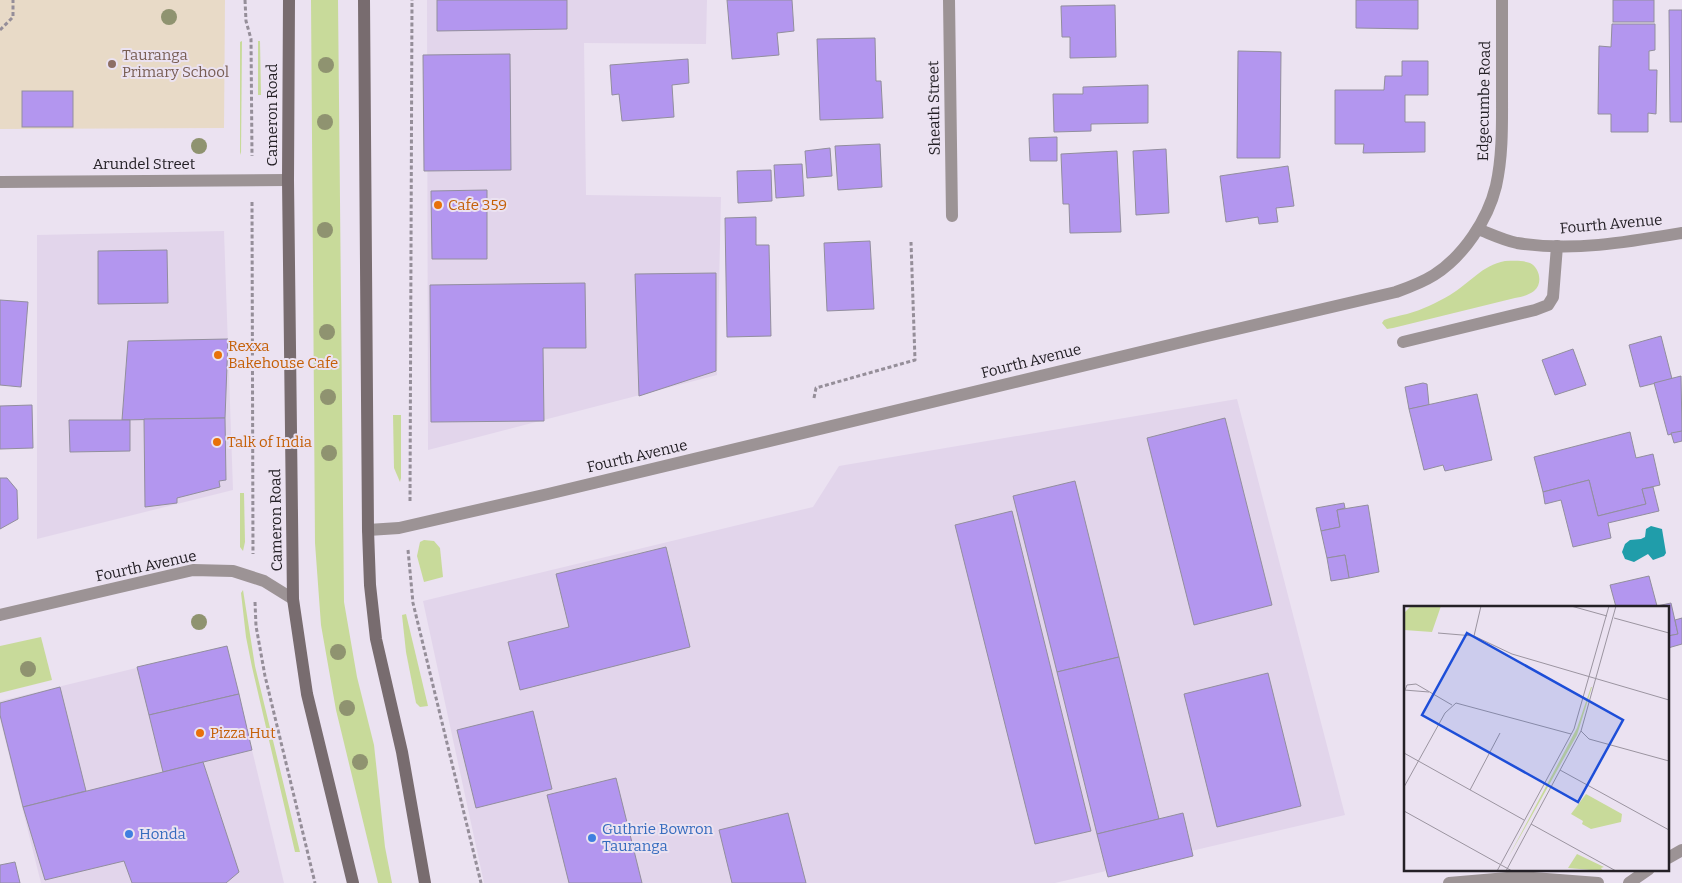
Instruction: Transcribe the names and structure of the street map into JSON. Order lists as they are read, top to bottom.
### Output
{
  "streets": {
    "main road": ["Cameron Road"],
    "street": [
      "Edgecumbe Road",
      "Sheath Street",
      "Arundel Street",
      "Fourth Avenue"
    ]
  },
  "crossings": [
    ["Edgecumbe Road", "Fourth Avenue"],
    ["Cameron Road", "Arundel Street"],
    ["Cameron Road", "Fourth Avenue"]
  ],
  "places": [
    "Tauranga Primary School",
    "Cafe 359",
    "Rexxa Bakehouse Cafe",
    "Talk of India",
    "Pizza Hut",
    "Honda",
    "Guthrie Bowron Tauranga"
  ]
}
